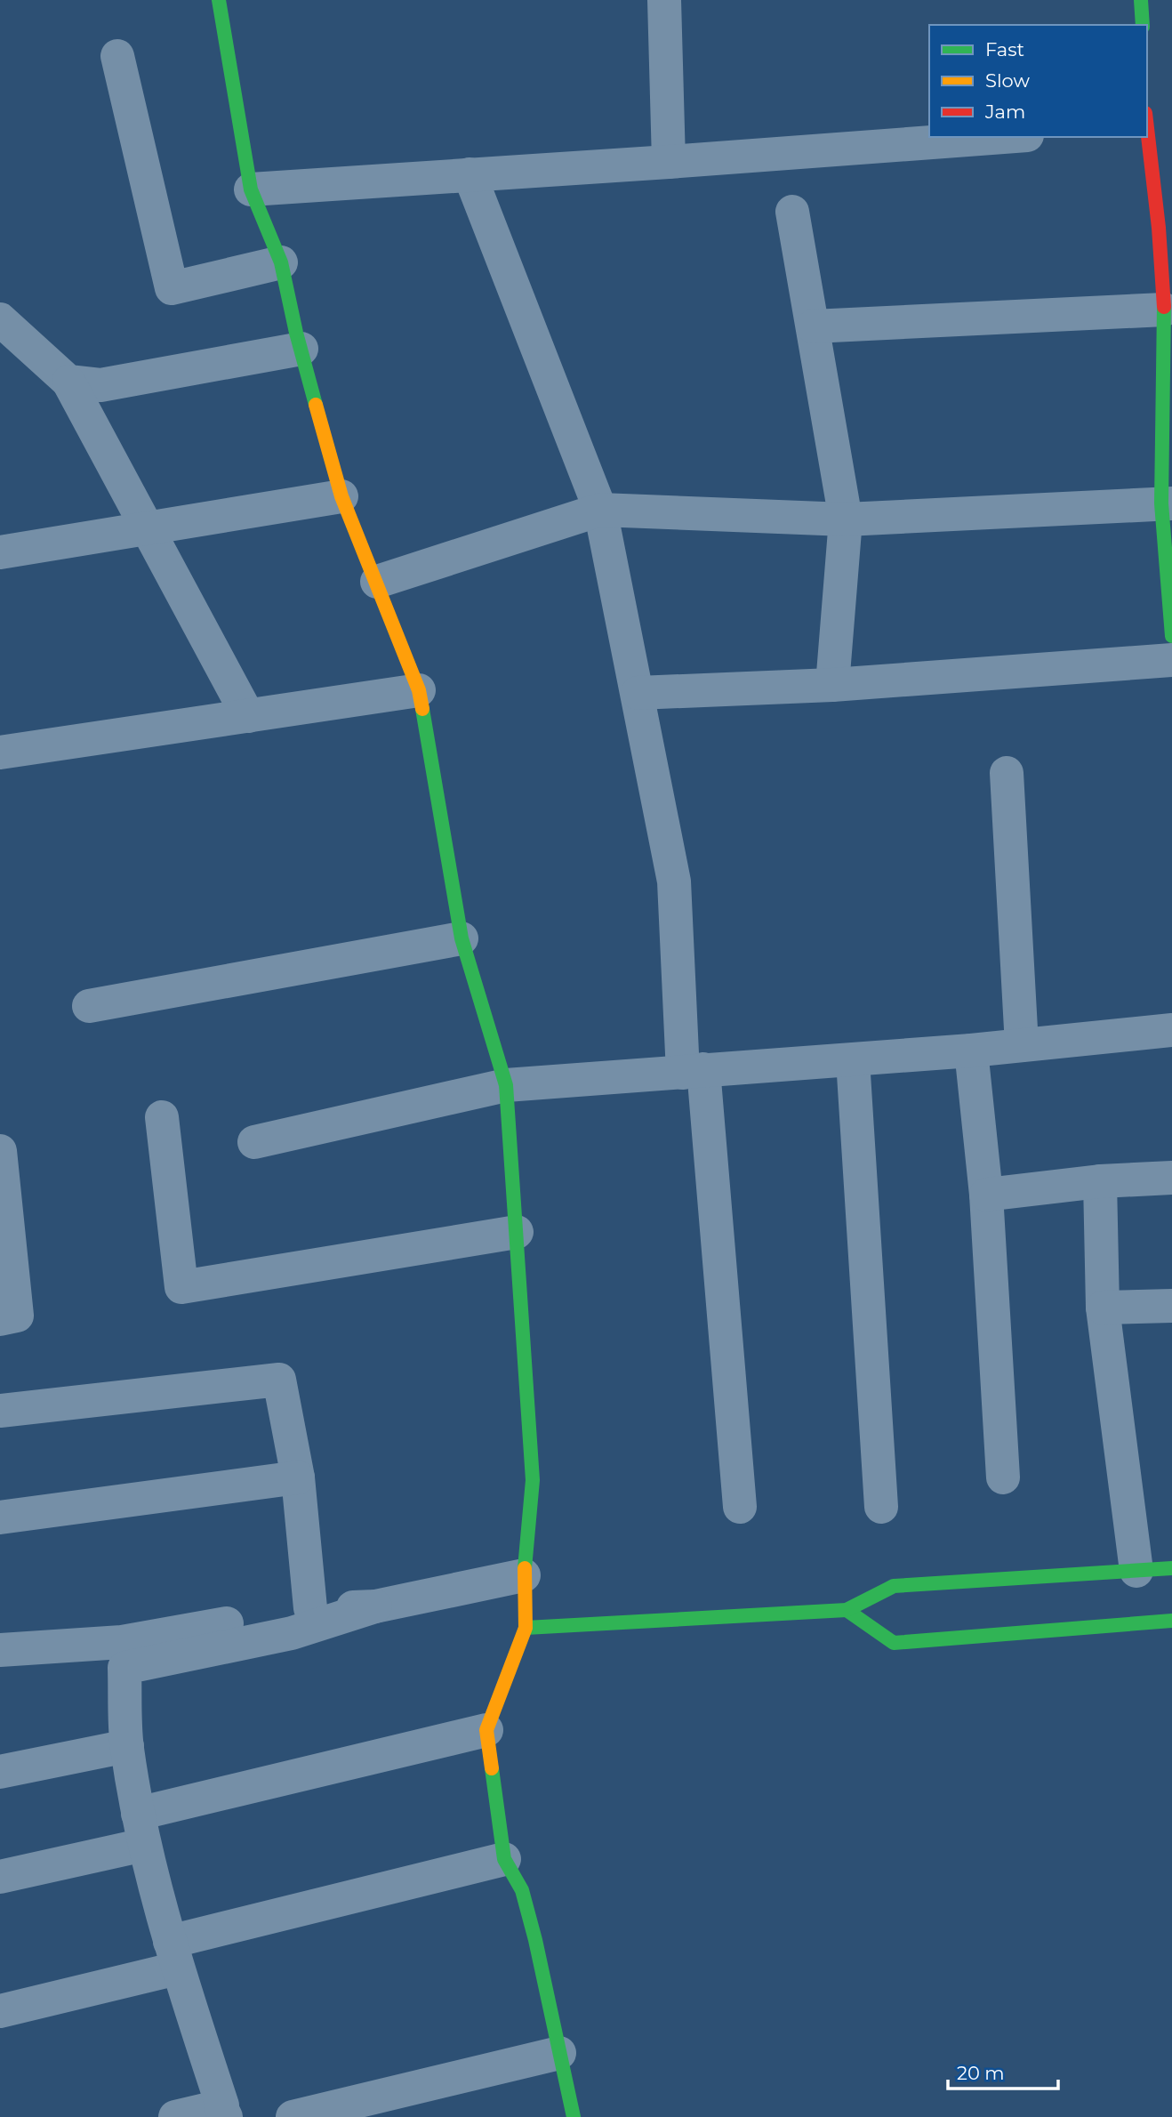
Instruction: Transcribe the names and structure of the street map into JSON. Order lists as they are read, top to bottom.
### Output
{
  "legend": ["Fast", "Slow", "Jam"],
  "scale_bar": "20 m"
}
